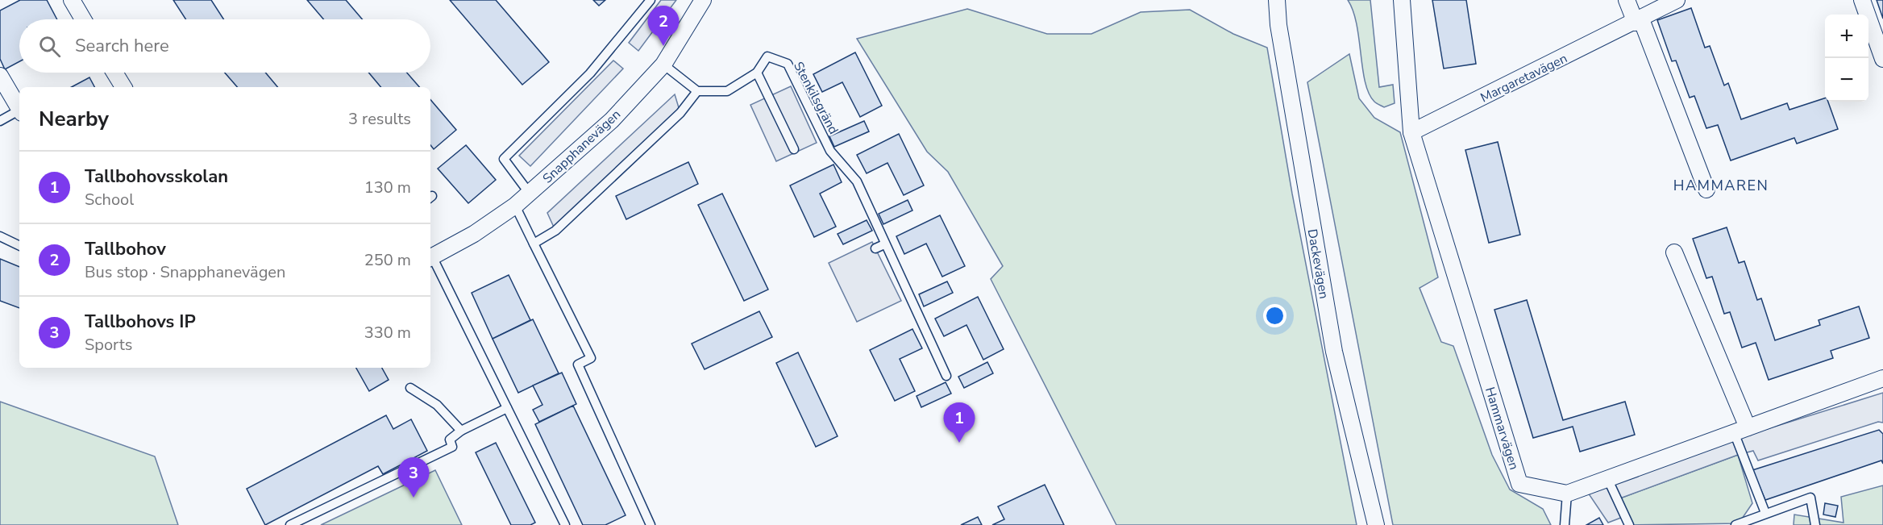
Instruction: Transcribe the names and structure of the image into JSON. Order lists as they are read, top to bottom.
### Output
{
  "streets": {
    "street": [
      "Margaretavägen",
      "Snapphanevägen",
      "Dackevägen",
      "Hammarvägen"
    ],
    "lane": ["Stenkilsgränd"]
  },
  "crossings": [
    ["Margaretavägen", "Hammarvägen"]
  ],
  "districts": ["HAMMAREN"],
  "page": {
    "pins": ["2", "1", "3"],
    "map_buttons": ["+", "−"],
    "search": "Search here",
    "heading": ["Nearby", "3 results"],
    "list": [
      {
        "mark": "1",
        "name": "Tallbohovsskolan",
        "note": "School",
        "value": "130 m"
      },
      {
        "mark": "2",
        "name": "Tallbohov",
        "note": "Bus stop · Snapphanevägen",
        "value": "250 m"
      },
      {
        "mark": "3",
        "name": "Tallbohovs IP",
        "note": "Sports",
        "value": "330 m"
      }
    ]
  }
}
